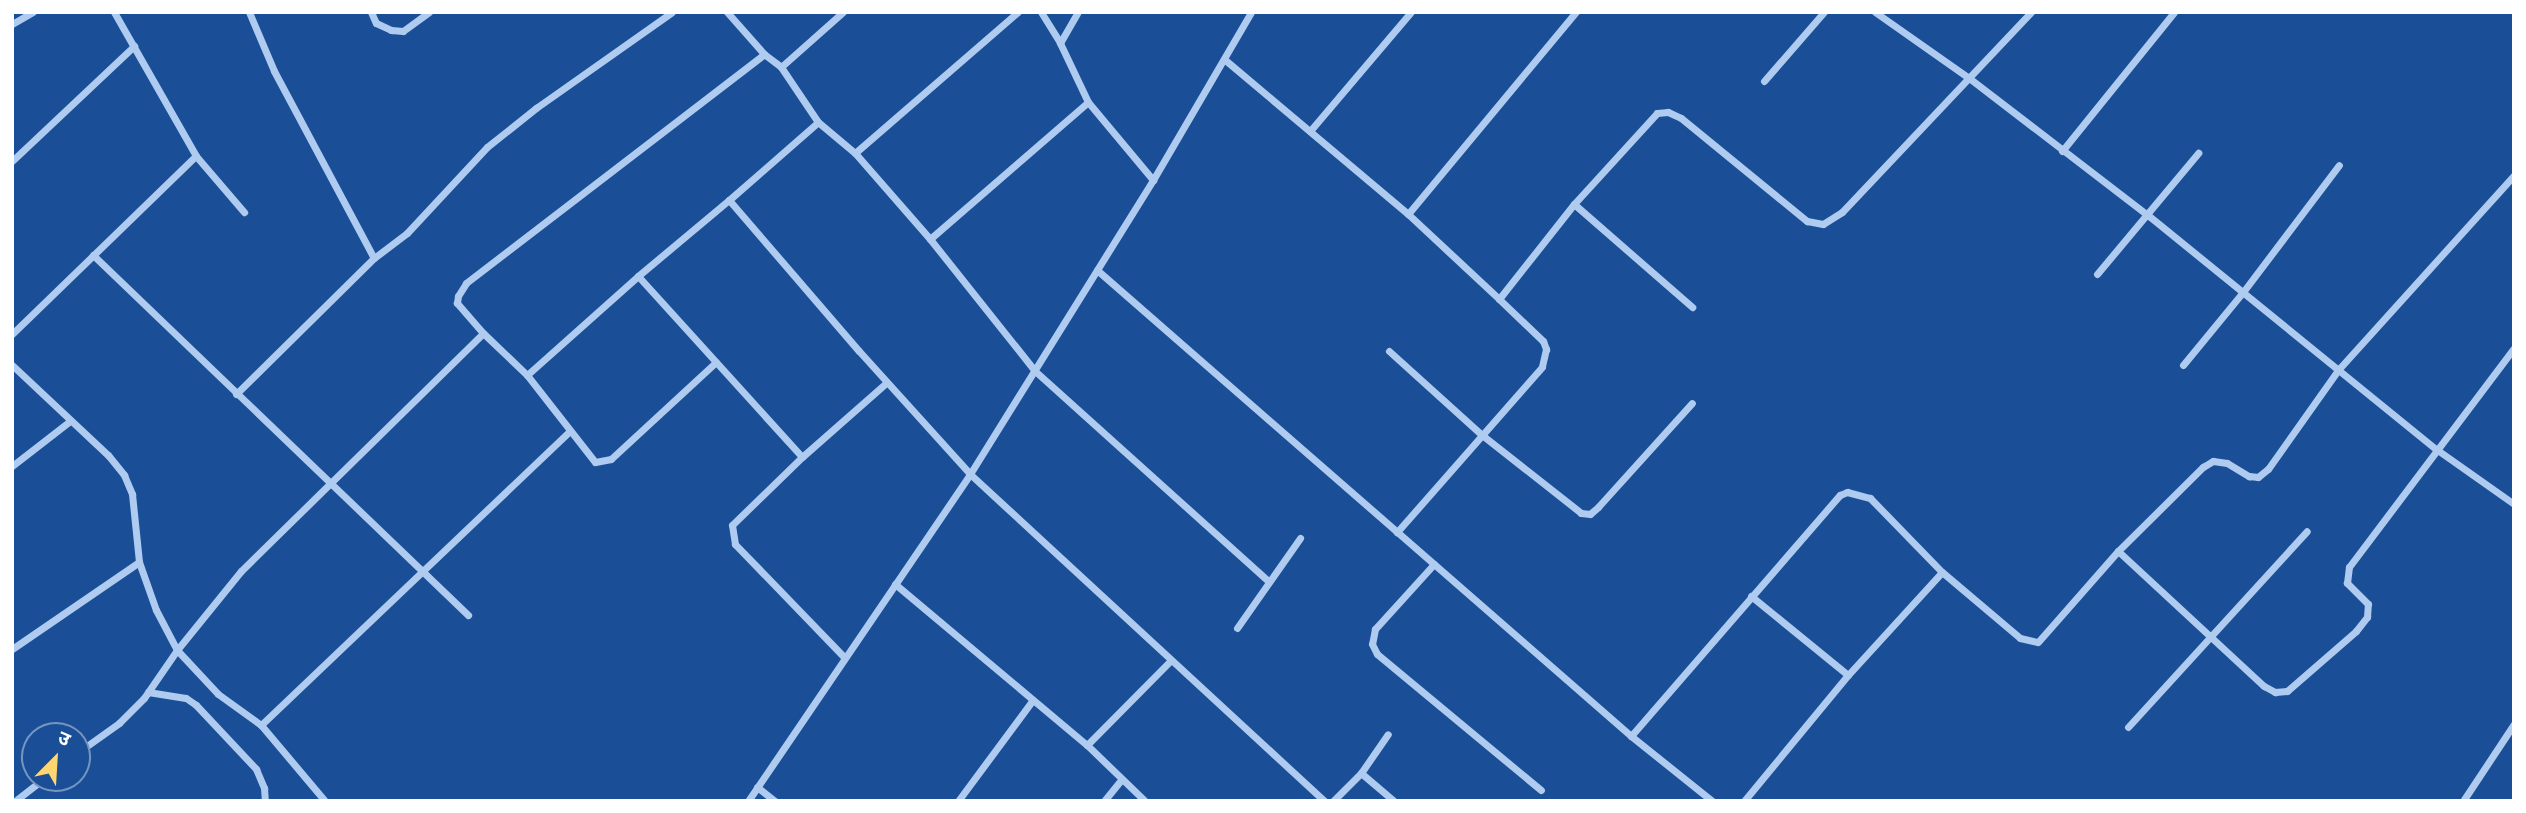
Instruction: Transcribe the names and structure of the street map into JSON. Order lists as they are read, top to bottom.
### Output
{
  "north": "top right"
}
